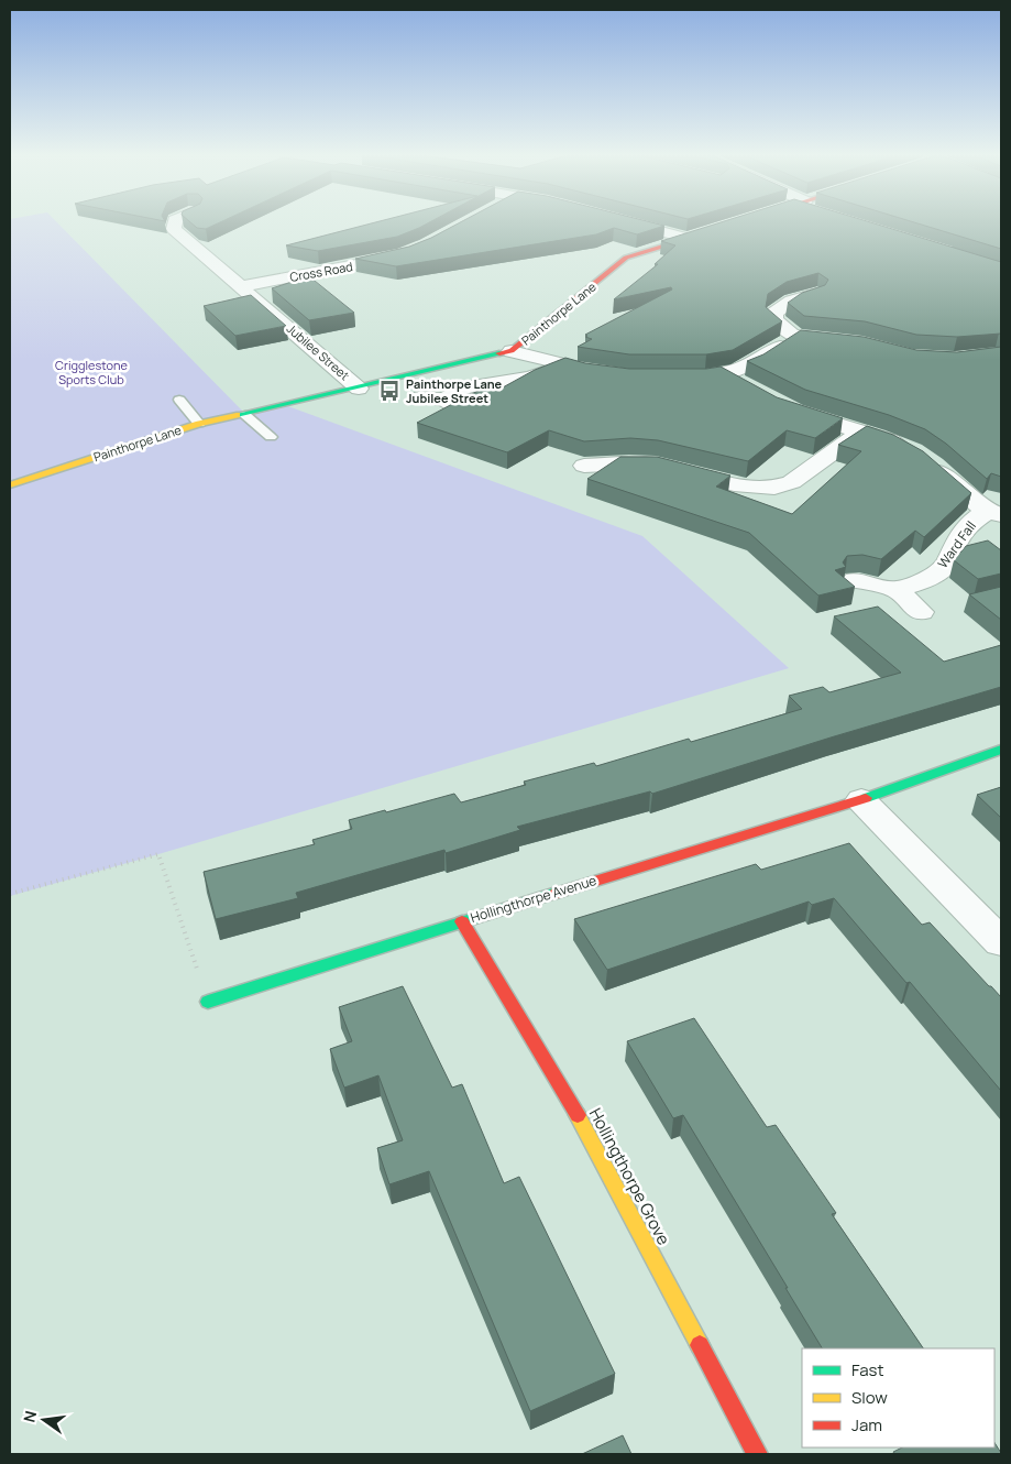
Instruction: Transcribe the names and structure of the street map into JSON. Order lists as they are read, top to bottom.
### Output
{
  "streets": {
    "street": [
      "Cross Road",
      "Painthorpe Lane",
      "Jubilee Street",
      "Ward Fall",
      "Hollingthorpe Avenue",
      "Hollingthorpe Grove"
    ]
  },
  "crossings": [
    ["Cross Road", "Jubilee Street"],
    ["Painthorpe Lane", "Jubilee Street"],
    ["Hollingthorpe Avenue", "Hollingthorpe Grove"]
  ],
  "parks": ["Crigglestone Sports Club"],
  "places": {
    "bus stop": ["Painthorpe Lane Jubilee Street"]
  },
  "legend": ["Fast", "Slow", "Jam"],
  "north": "left"
}
